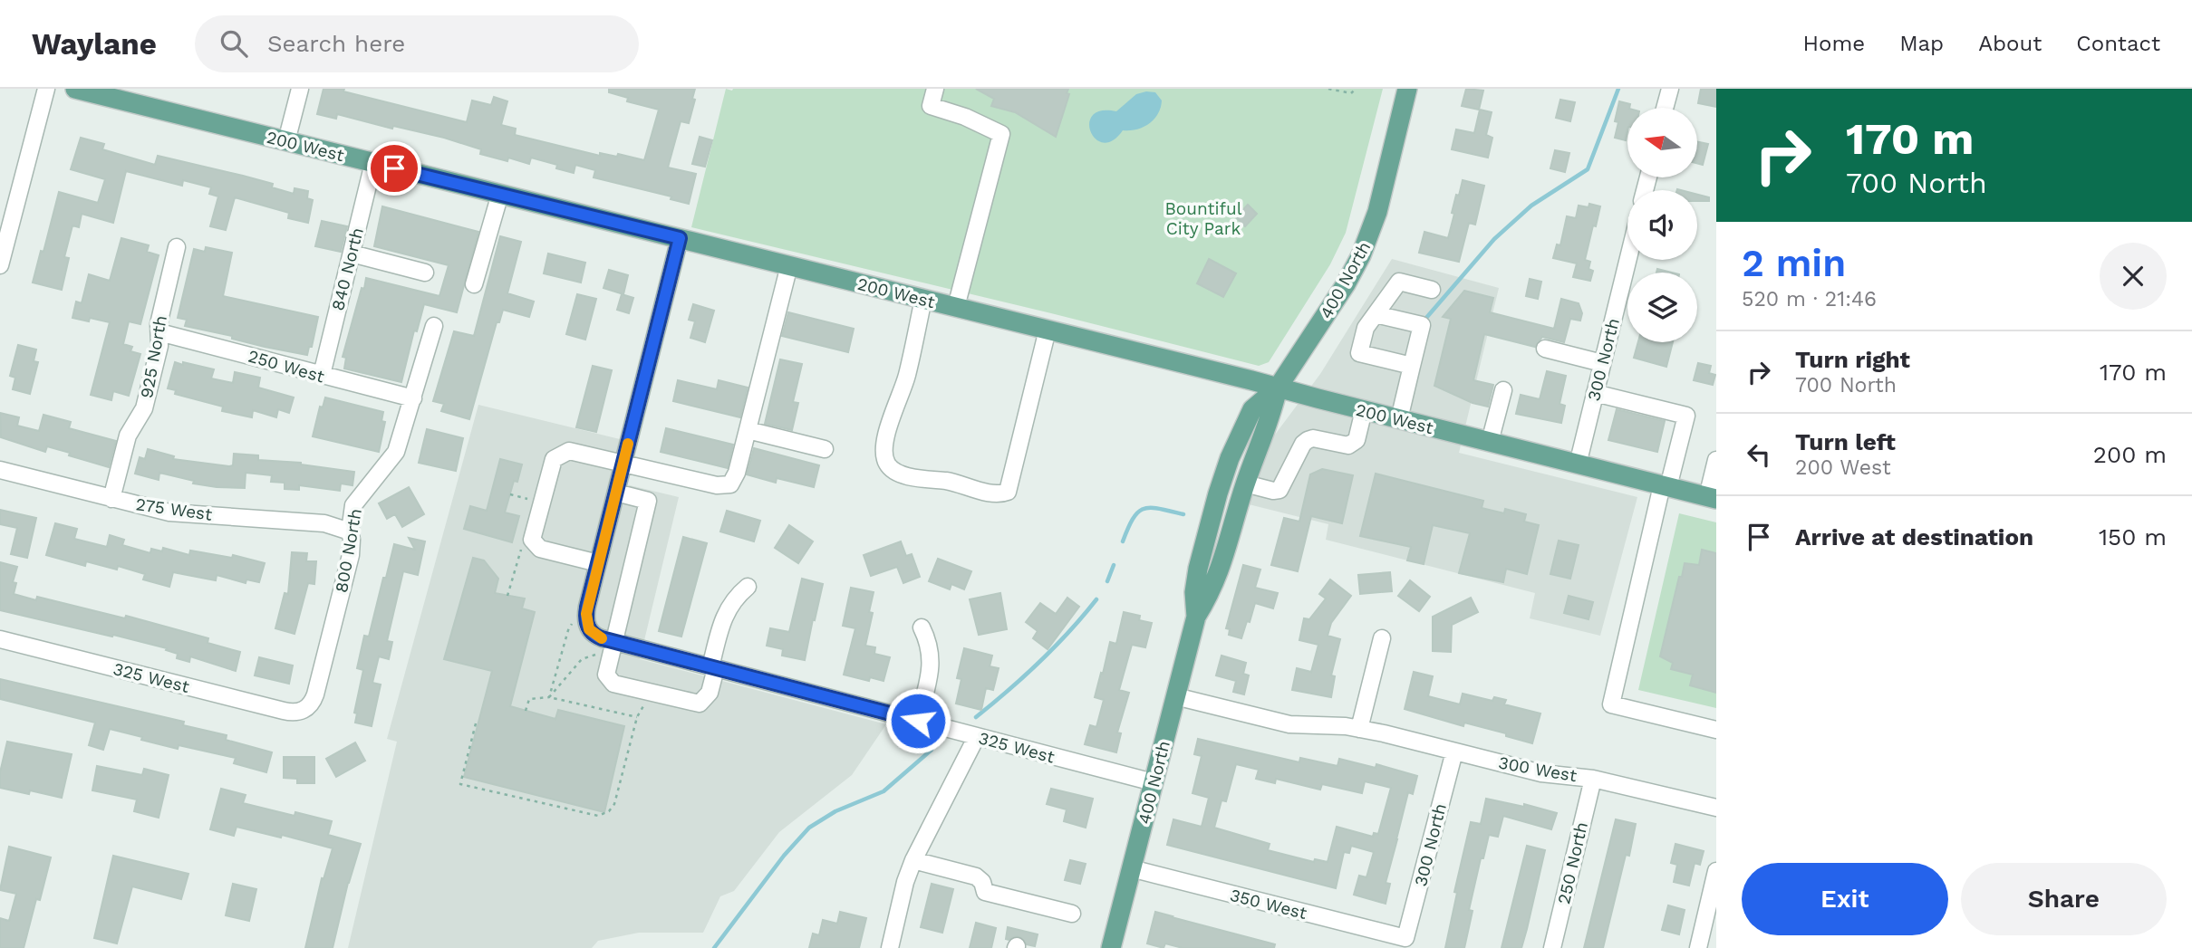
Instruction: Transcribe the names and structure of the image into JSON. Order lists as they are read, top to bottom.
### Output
{
  "streets": {
    "main road": ["200 West", "400 North"],
    "street": [
      "840 North",
      "925 North",
      "300 North",
      "250 West",
      "275 West",
      "800 North",
      "325 West",
      "300 West",
      "250 North",
      "350 West"
    ]
  },
  "crossings": [
    ["200 West", "840 North"],
    ["200 West", "400 North"],
    ["200 West", "300 North"],
    ["840 North", "250 West"],
    ["400 North", "325 West"],
    ["400 North", "300 West"],
    ["400 North", "350 West"],
    ["925 North", "250 West"],
    ["925 North", "275 West"],
    ["300 North", "300 West"],
    ["300 North", "350 West"],
    ["250 West", "800 North"],
    ["275 West", "800 North"],
    ["800 North", "325 West"],
    ["300 West", "250 North"]
  ],
  "parks": ["Bountiful City Park"],
  "north": "left",
  "page": {
    "header": "Waylane",
    "search": "Search here",
    "nav": [
      "Home",
      "Map",
      "About",
      "Contact"
    ],
    "turn": ["170 m", "700 North"],
    "heading": ["2 min", "520 m · 21:46"],
    "list": [
      {
        "name": "Turn right",
        "note": "700 North",
        "value": "170 m"
      },
      {
        "name": "Turn left",
        "note": "200 West",
        "value": "200 m"
      },
      {
        "name": "Arrive at destination",
        "value": "150 m"
      }
    ],
    "buttons": ["Exit", "Share"]
  }
}
